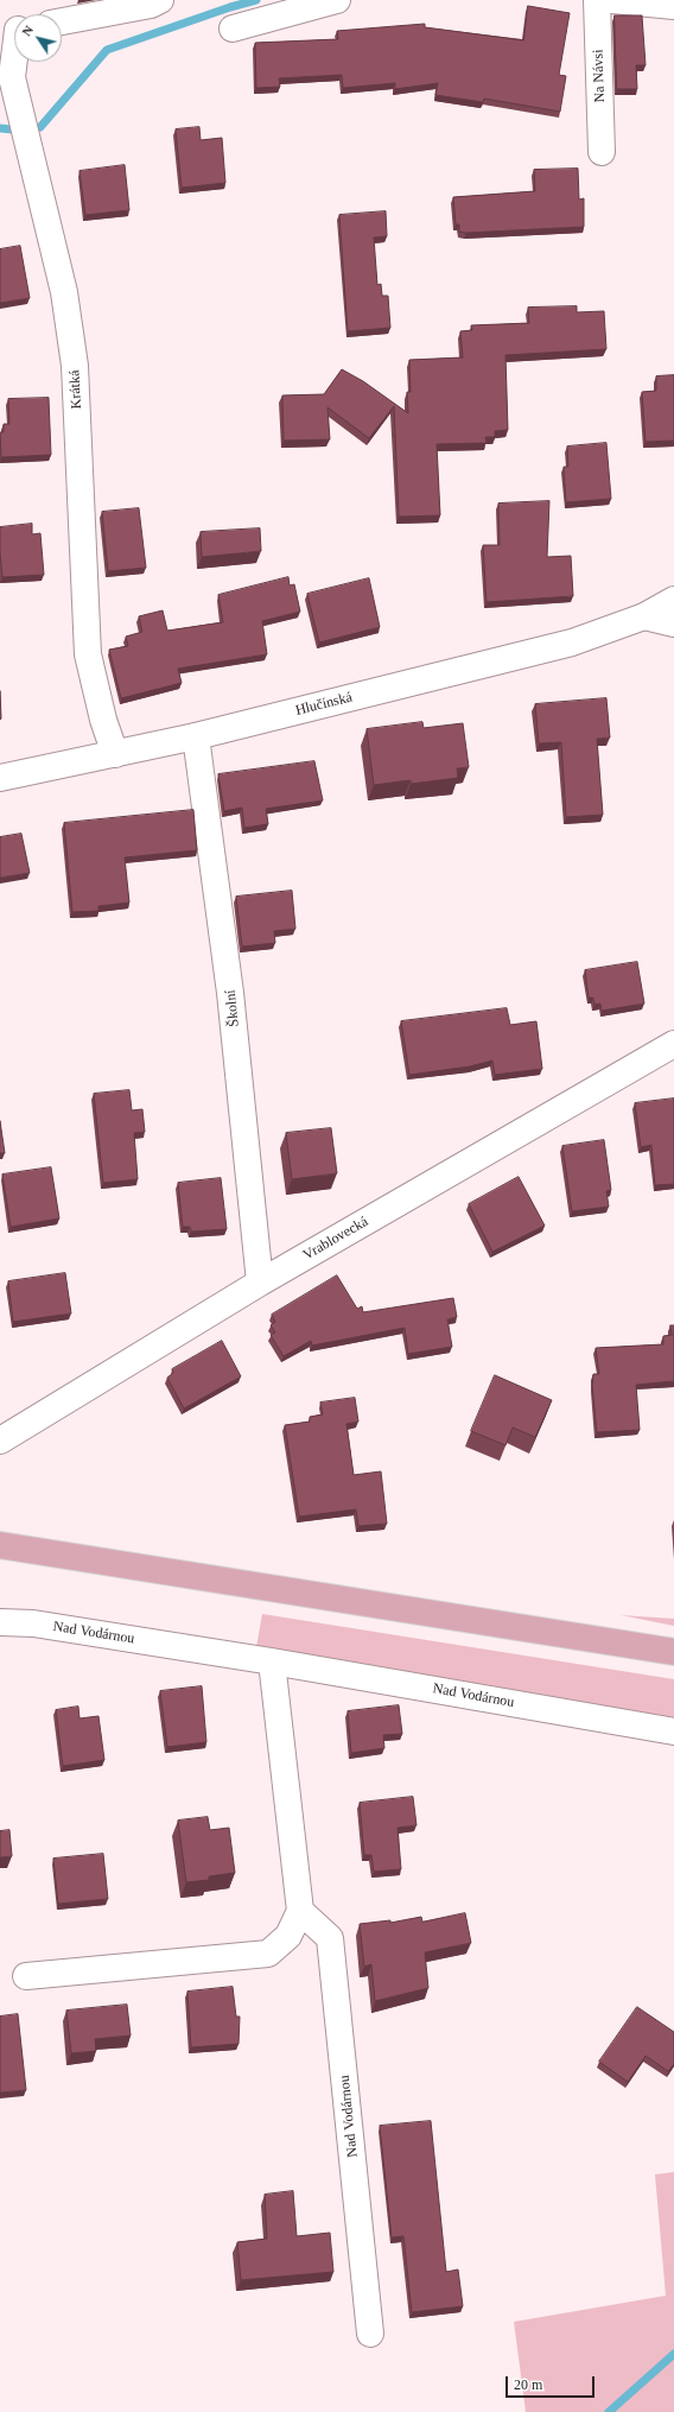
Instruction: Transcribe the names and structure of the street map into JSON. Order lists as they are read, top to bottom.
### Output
{
  "streets": {
    "street": [
      "Na Návsi",
      "Krátká",
      "Hlučínská",
      "Školní",
      "Vrablovecká",
      "Nad Vodárnou"
    ]
  },
  "crossings": [
    ["Krátká", "Hlučínská"],
    ["Hlučínská", "Školní"],
    ["Školní", "Vrablovecká"]
  ],
  "scale_bar": "20 m",
  "north": "top left"
}
